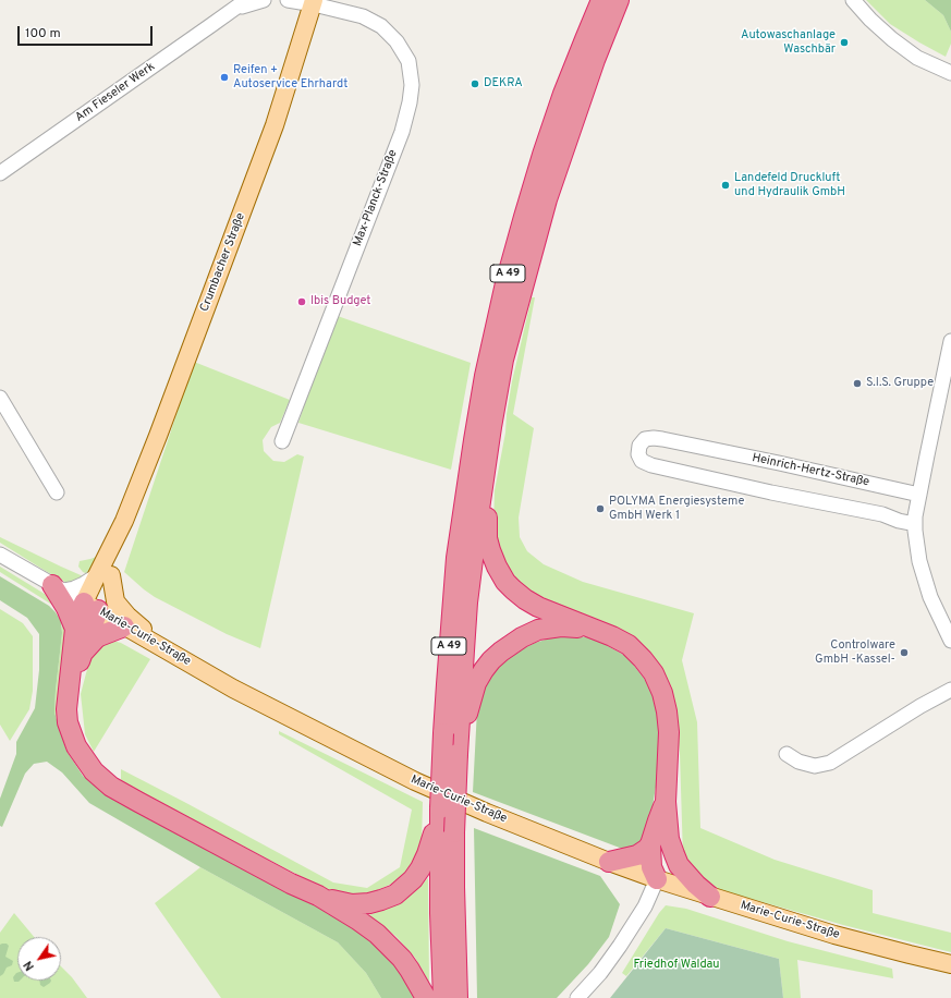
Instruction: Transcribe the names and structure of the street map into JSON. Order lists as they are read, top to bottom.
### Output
{
  "streets": {
    "highway": ["A 49"],
    "main road": ["Crumbacher Straße", "Marie-Curie-Straße"],
    "street": ["Am Fieseler Werk", "Max-Planck-Straße", "Heinrich-Hertz-Straße"]
  },
  "crossings": [
    ["Max-Planck-Straße", "Crumbacher Straße"],
    ["Crumbacher Straße", "Marie-Curie-Straße"]
  ],
  "parks": ["Friedhof Waldau"],
  "places": [
    "Autowaschanlage Waschbär",
    "Reifen + Autoservice Ehrhardt",
    "DEKRA",
    "Landefeld Druckluft und Hydraulik GmbH",
    "Ibis Budget",
    "S.I.S. Gruppe",
    "POLYMA Energiesysteme GmbH Werk 1",
    "Controlware GmbH -Kassel-"
  ],
  "scale_bar": "100 m",
  "north": "bottom left"
}
